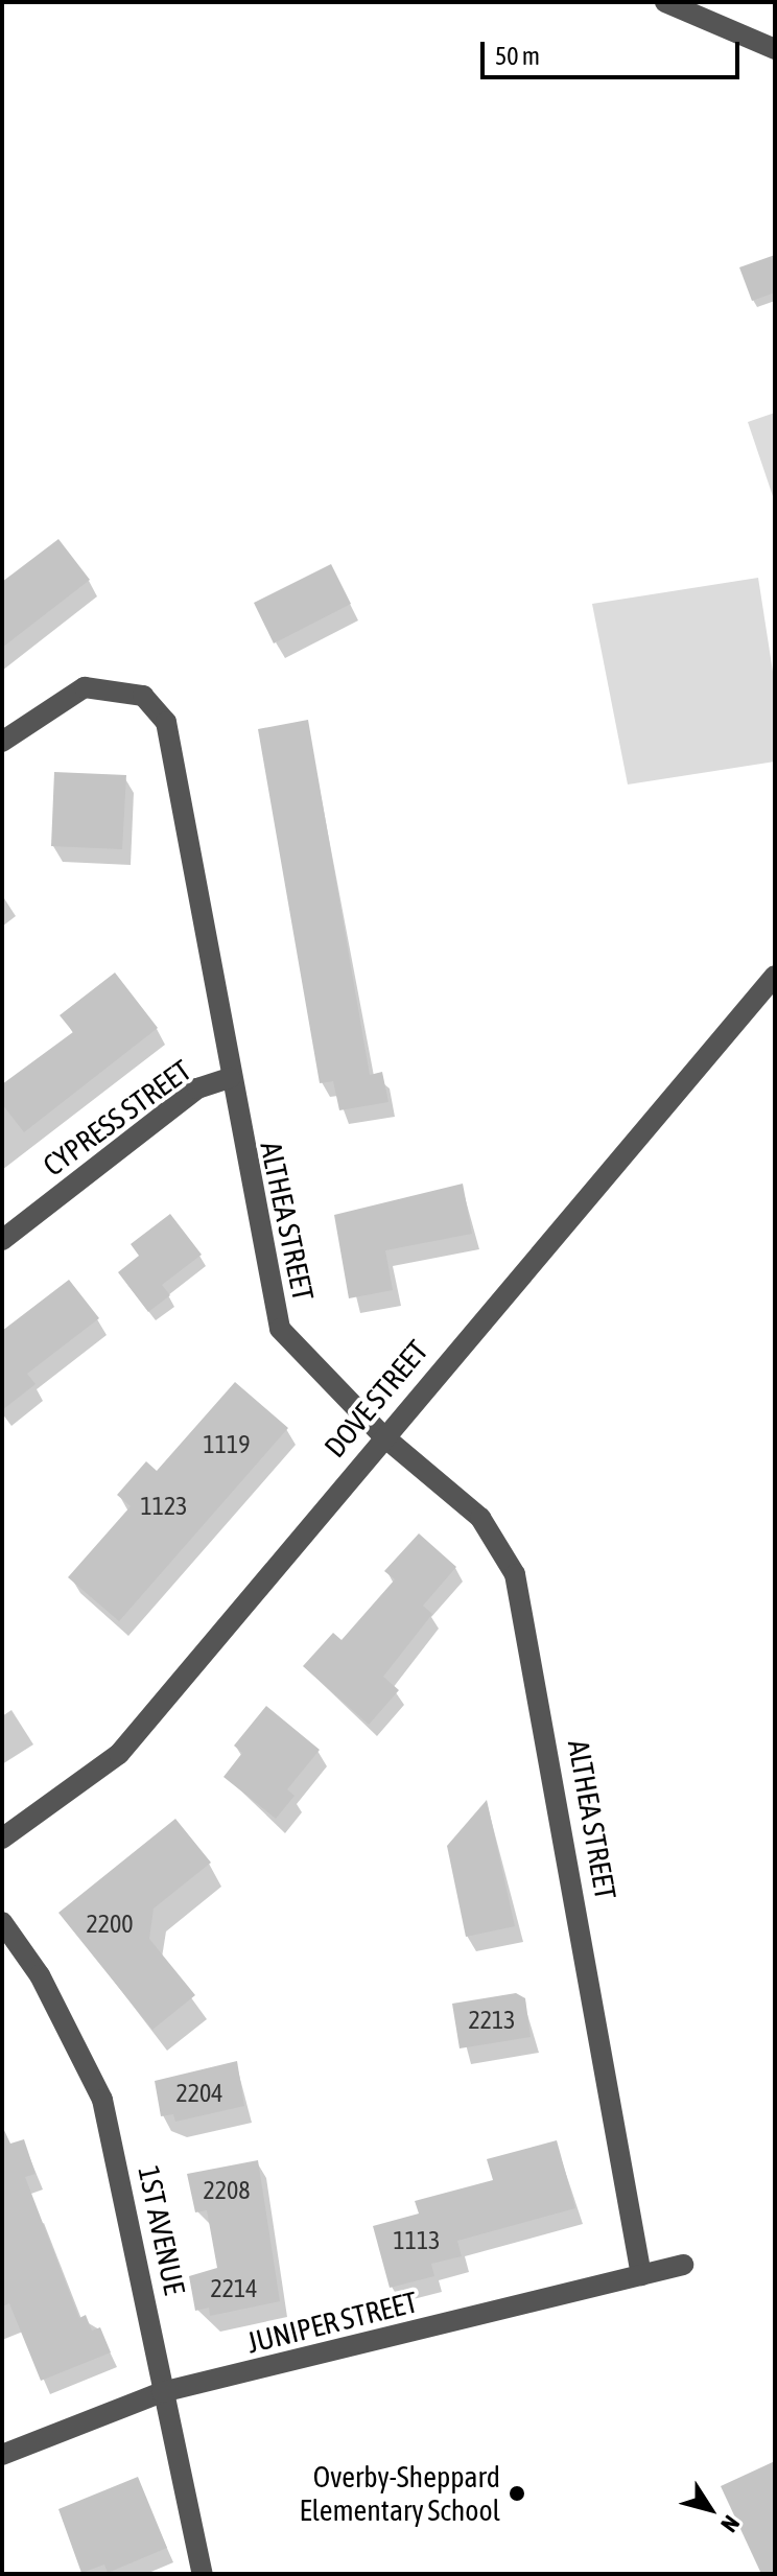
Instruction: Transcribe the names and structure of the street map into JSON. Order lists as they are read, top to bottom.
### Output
{
  "streets": {
    "street": [
      "CYPRESS STREET",
      "ALTHEA STREET",
      "DOVE STREET",
      "1ST AVENUE",
      "JUNIPER STREET"
    ]
  },
  "crossings": [
    ["CYPRESS STREET", "ALTHEA STREET"],
    ["ALTHEA STREET", "DOVE STREET"],
    ["ALTHEA STREET", "JUNIPER STREET"],
    ["1ST AVENUE", "JUNIPER STREET"]
  ],
  "places": ["Overby-Sheppard Elementary School"],
  "house_numbers": [
    "1119",
    "1123",
    "2200",
    "2213",
    "2204",
    "2208",
    "1113",
    "2214"
  ],
  "scale_bar": "50 m",
  "north": "bottom right"
}
